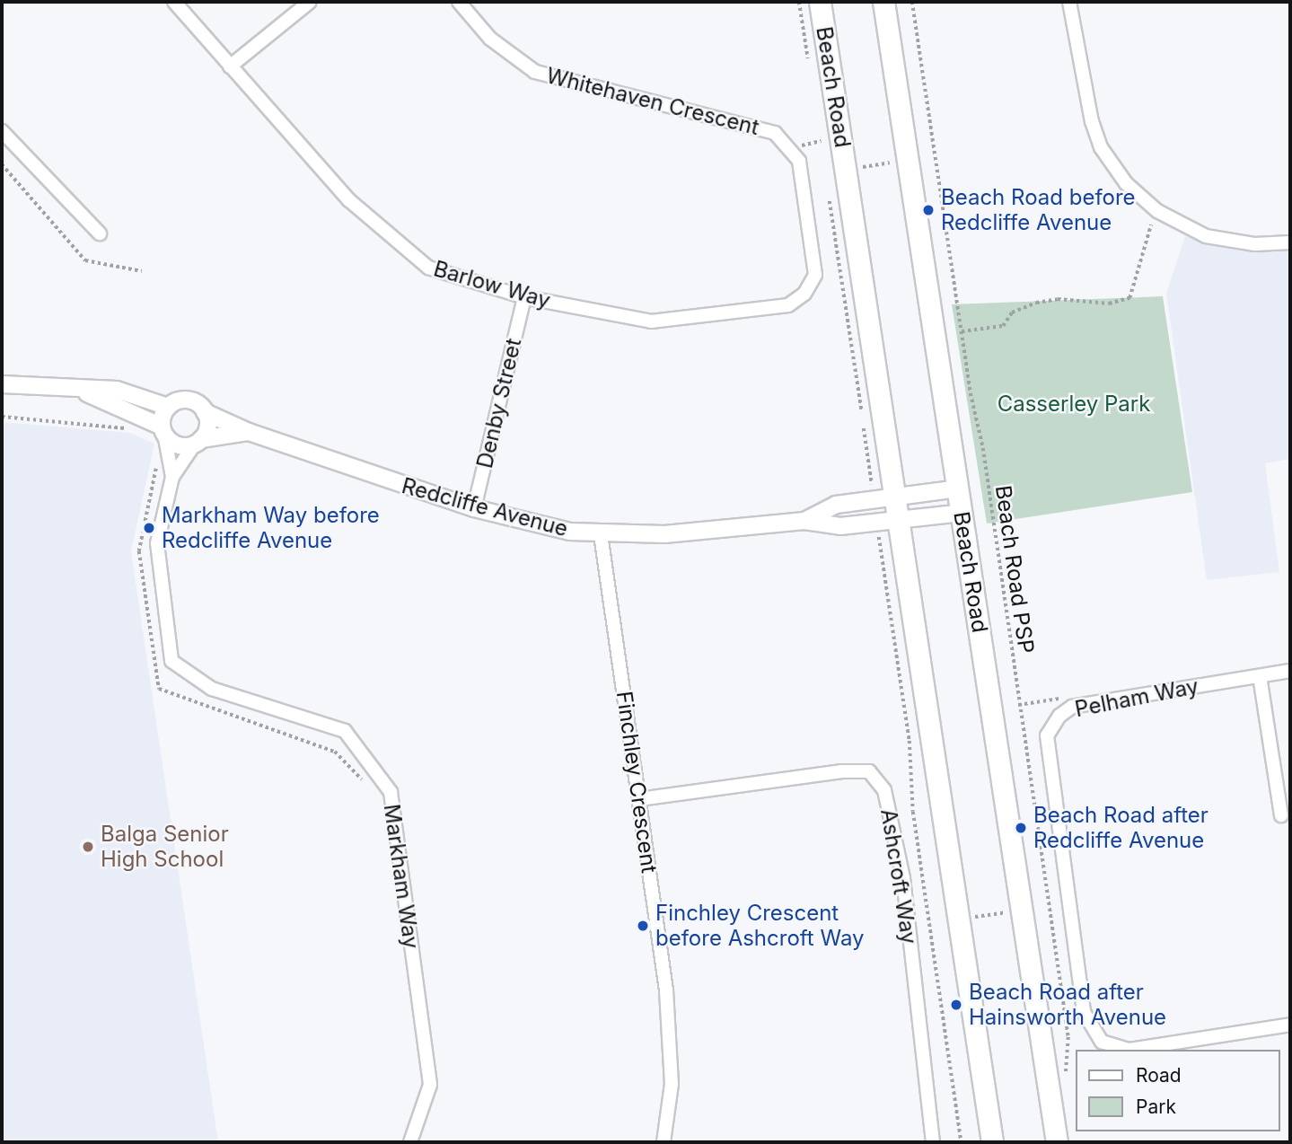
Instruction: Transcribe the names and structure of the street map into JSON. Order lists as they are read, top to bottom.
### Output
{
  "streets": {
    "main road": ["Beach Road"],
    "street": [
      "Whitehaven Crescent",
      "Barlow Way",
      "Denby Street",
      "Redcliffe Avenue",
      "Pelham Way",
      "Finchley Crescent",
      "Markham Way",
      "Ashcroft Way"
    ],
    "path": ["Beach Road PSP"]
  },
  "crossings": [
    ["Beach Road", "Redcliffe Avenue"],
    ["Whitehaven Crescent", "Barlow Way"],
    ["Barlow Way", "Denby Street"],
    ["Denby Street", "Redcliffe Avenue"],
    ["Redcliffe Avenue", "Finchley Crescent"],
    ["Redcliffe Avenue", "Markham Way"],
    ["Finchley Crescent", "Ashcroft Way"]
  ],
  "parks": ["Casserley Park"],
  "places": [
    "Beach Road before Redcliffe Avenue",
    "Markham Way before Redcliffe Avenue",
    "Beach Road after Redcliffe Avenue",
    "Balga Senior High School",
    "Finchley Crescent before Ashcroft Way",
    "Beach Road after Hainsworth Avenue"
  ],
  "legend": ["Road", "Park"]
}
